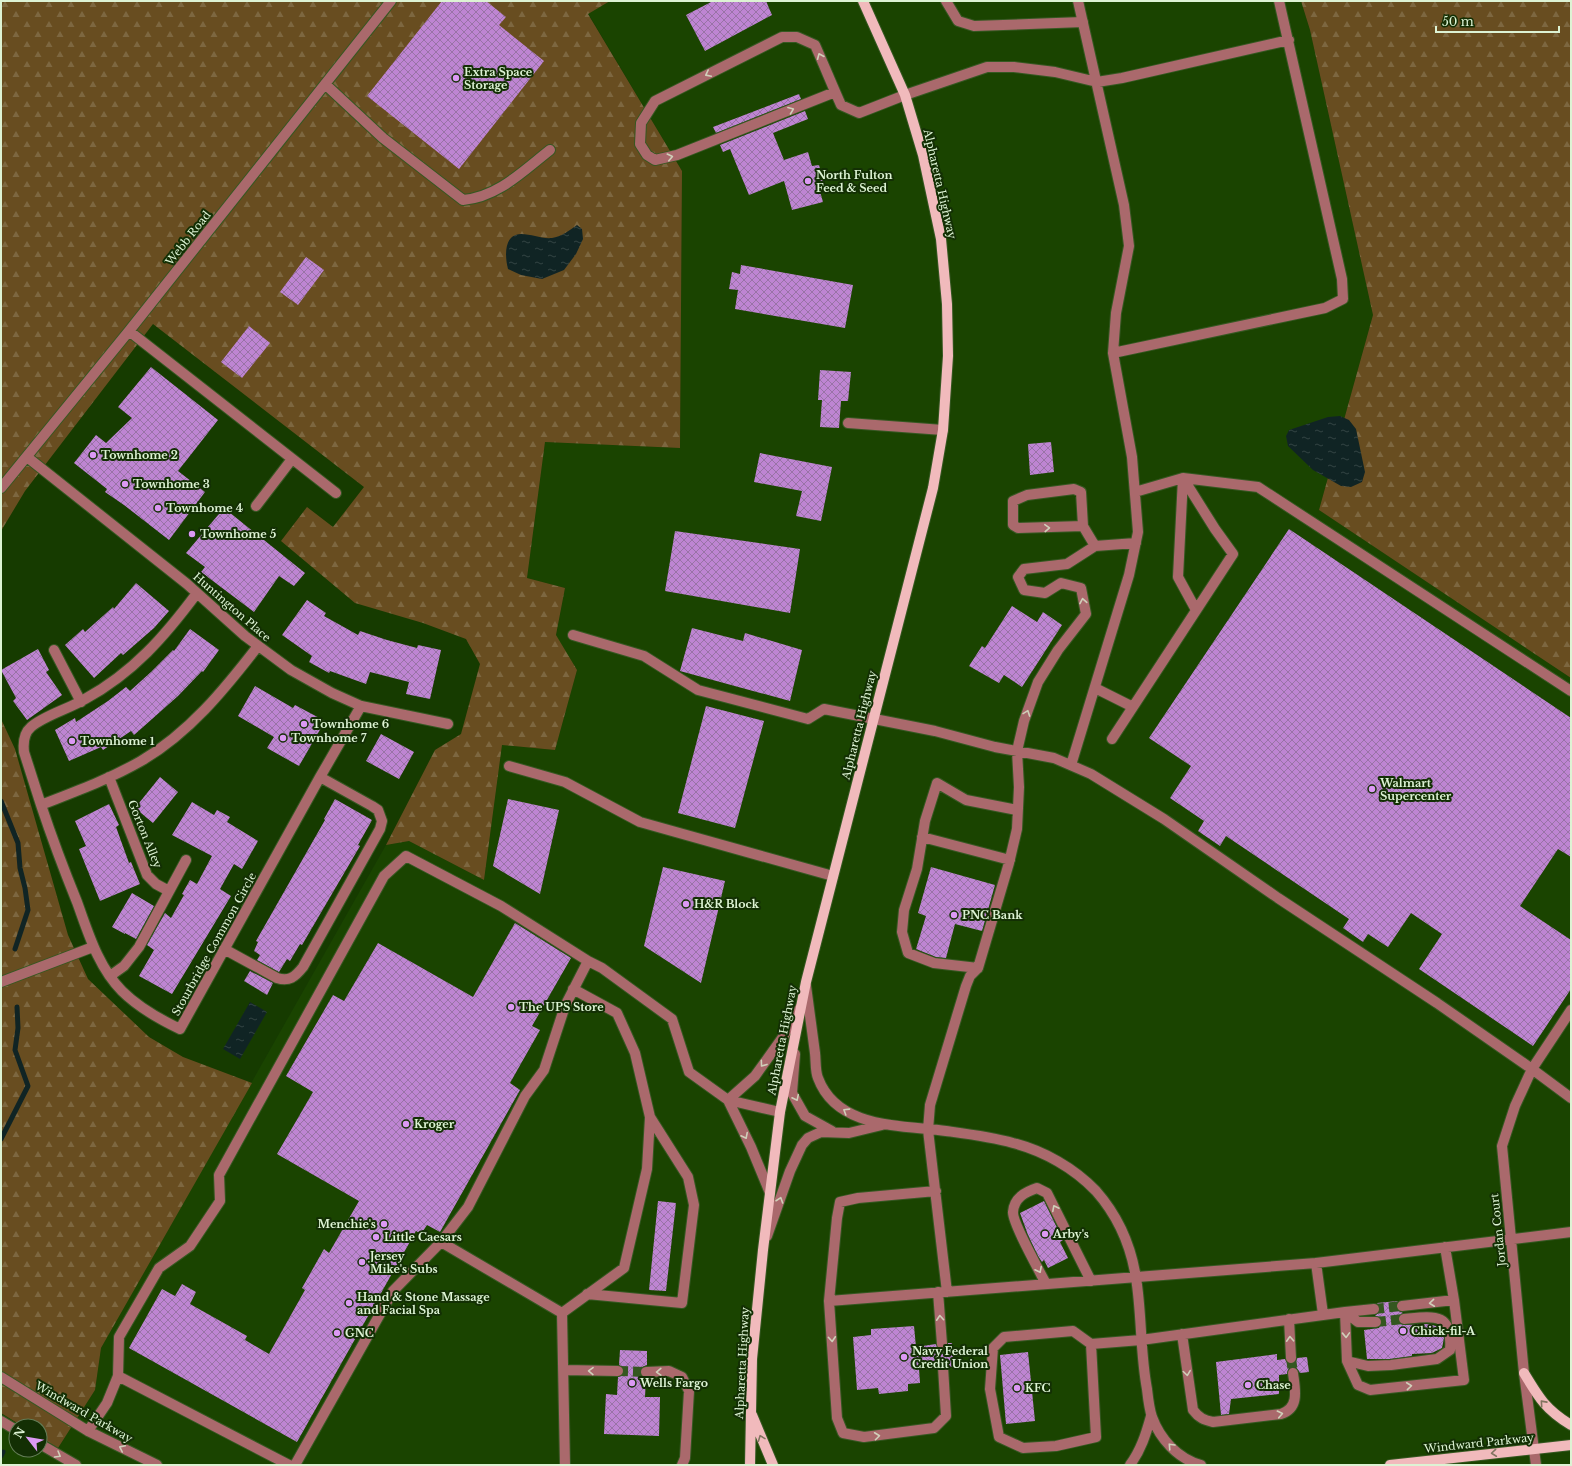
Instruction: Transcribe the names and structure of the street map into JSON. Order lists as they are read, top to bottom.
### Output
{
  "streets": {
    "main road": ["Alpharetta Highway", "Windward Parkway"],
    "street": [
      "Webb Road",
      "Huntington Place",
      "Gorton Alley",
      "Stourbridge Common Circle",
      "Jordan Court"
    ]
  },
  "crossings": [
    ["Webb Road", "Huntington Place"],
    ["Huntington Place", "Stourbridge Common Circle"],
    ["Gorton Alley", "Stourbridge Common Circle"],
    ["Jordan Court", "Windward Parkway"]
  ],
  "one_way": ["Windward Parkway"],
  "places": [
    "Extra Space Storage",
    "North Fulton Feed & Seed",
    "Townhome 2",
    "Townhome 3",
    "Townhome 4",
    "Townhome 5",
    "Townhome 6",
    "Townhome 7",
    "Townhome 1",
    "Walmart Supercenter",
    "H&R Block",
    "PNC Bank",
    "The UPS Store",
    "Kroger",
    "Menchie's",
    "Arby's",
    "Little Caesars",
    "Jersey Mike's Subs",
    "Hand & Stone Massage and Facial Spa",
    "Chick-fil-A",
    "GNC",
    "Navy Federal Credit Union",
    "Wells Fargo",
    "Chase",
    "KFC"
  ],
  "scale_bar": "50 m",
  "north": "top left"
}
